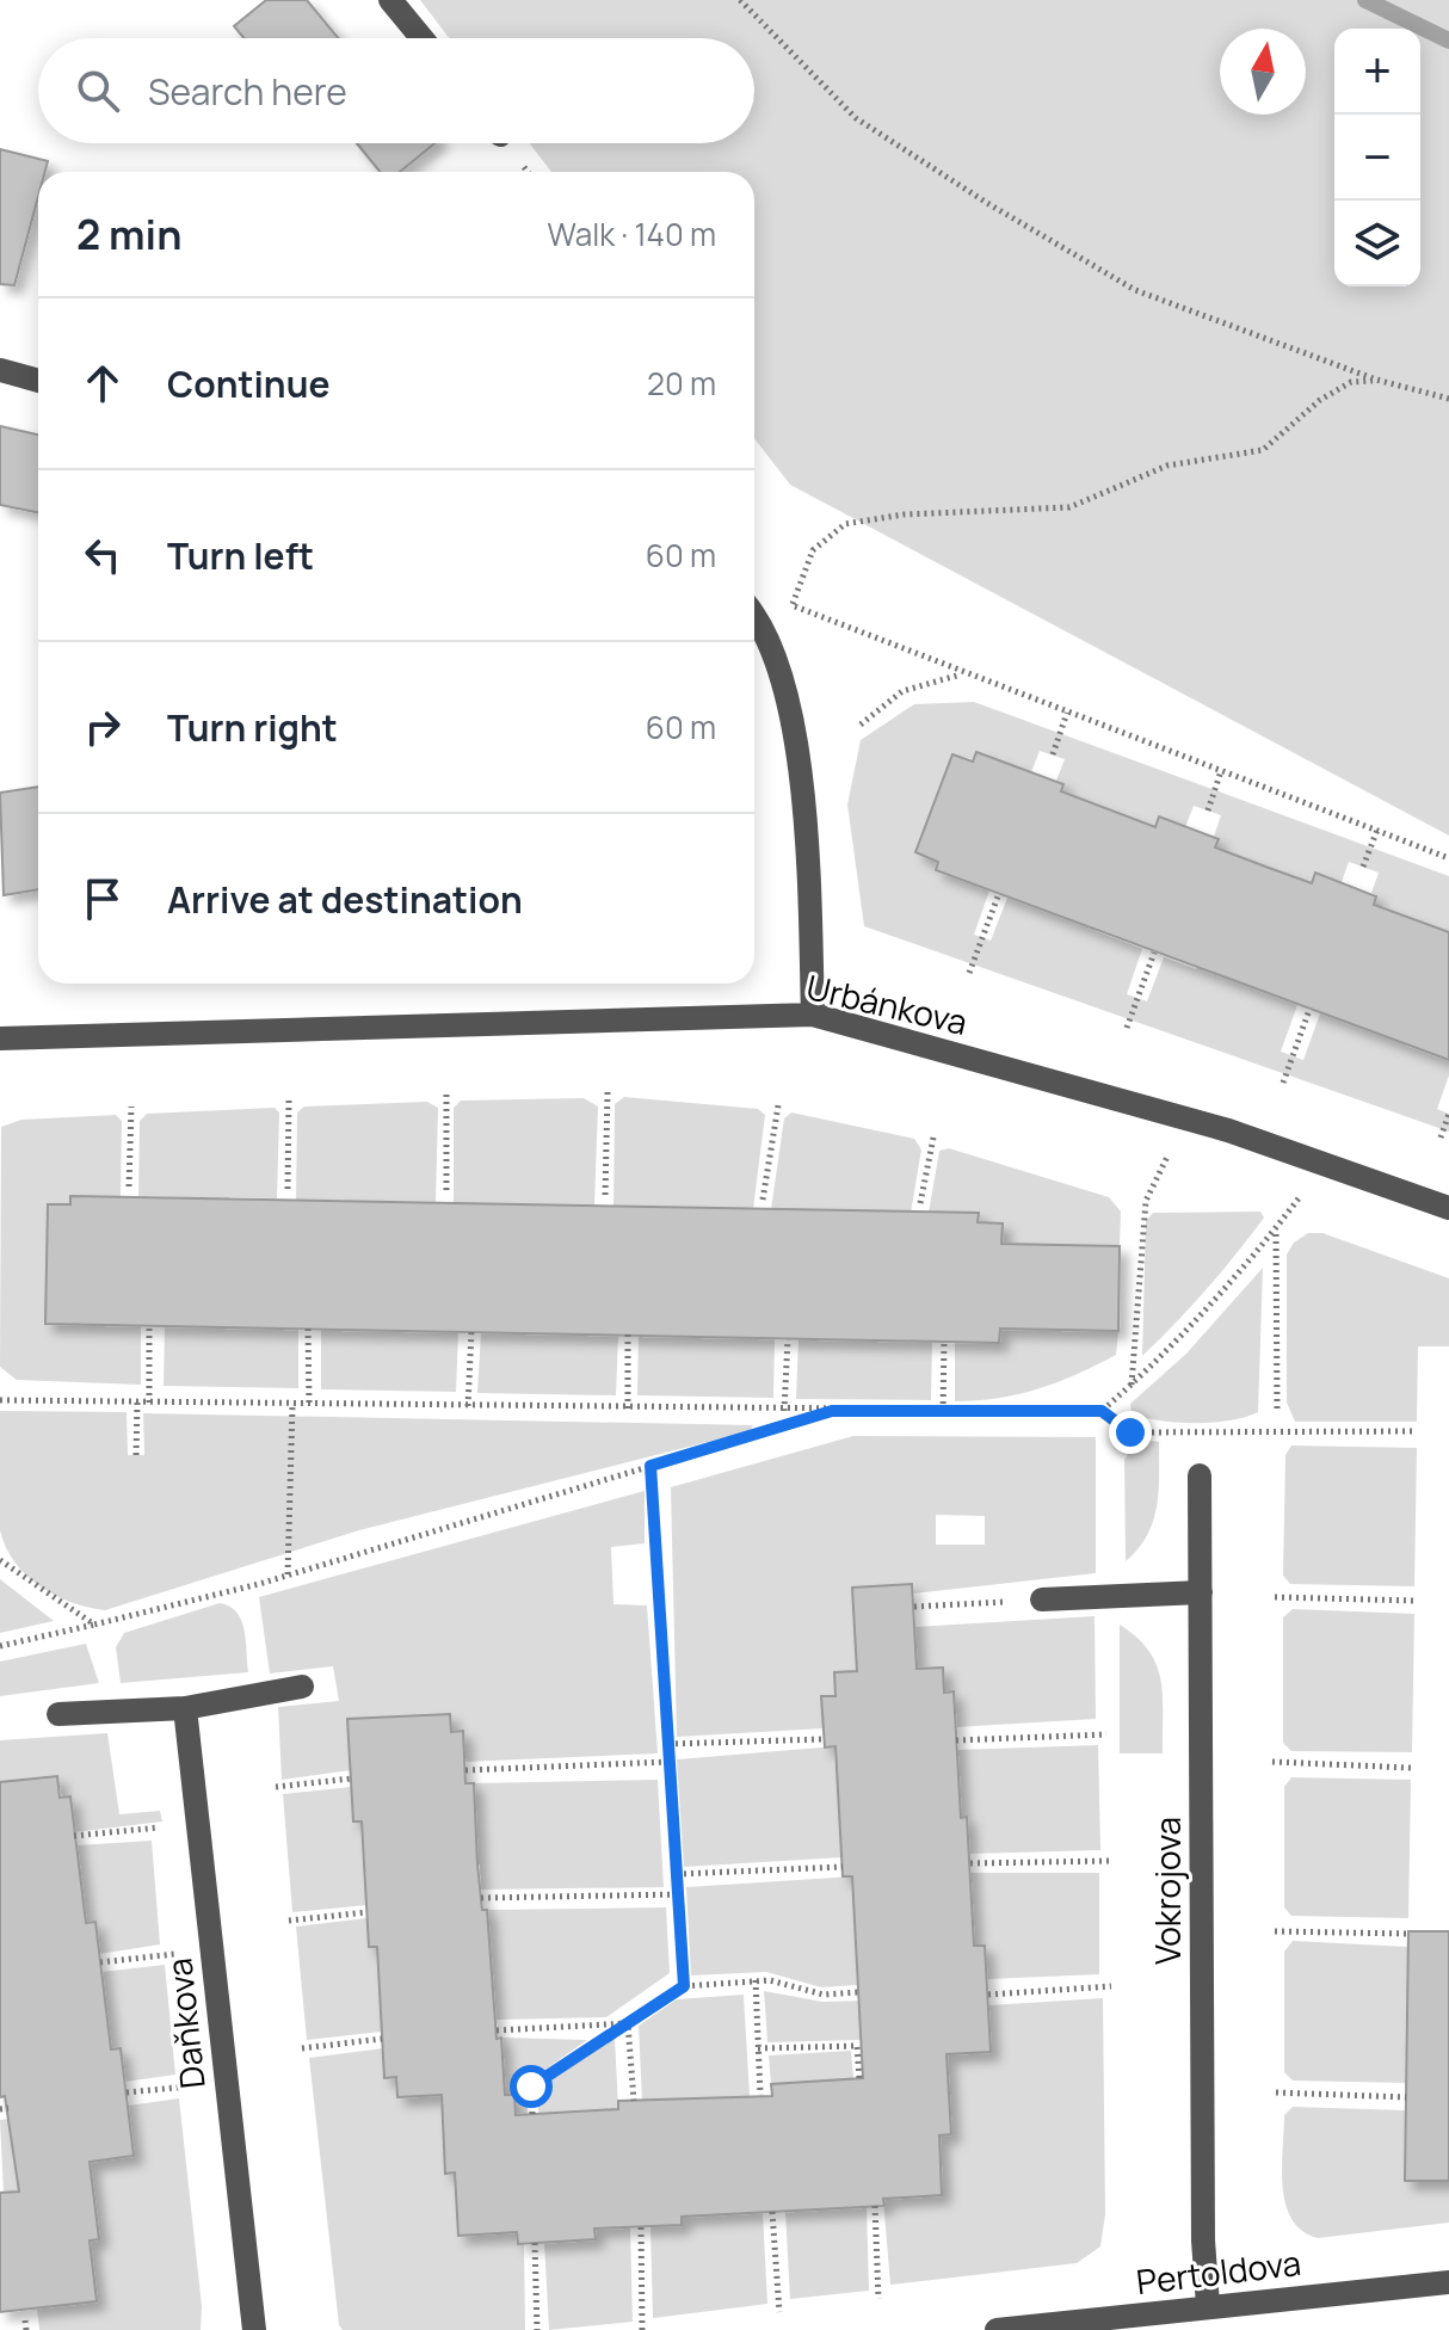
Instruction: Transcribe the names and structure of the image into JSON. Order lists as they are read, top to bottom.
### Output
{
  "streets": {
    "street": [
      "Urbánkova",
      "Vokrojova",
      "Daňkova",
      "Pertoldova"
    ]
  },
  "crossings": [
    ["Vokrojova", "Pertoldova"]
  ],
  "north": "top",
  "page": {
    "map_buttons": ["+", "−"],
    "search": "Search here",
    "heading": ["2 min", "Walk · 140 m"],
    "list": [
      ["Continue", "20 m"],
      ["Turn left", "60 m"],
      ["Turn right", "60 m"],
      "Arrive at destination"
    ]
  }
}
